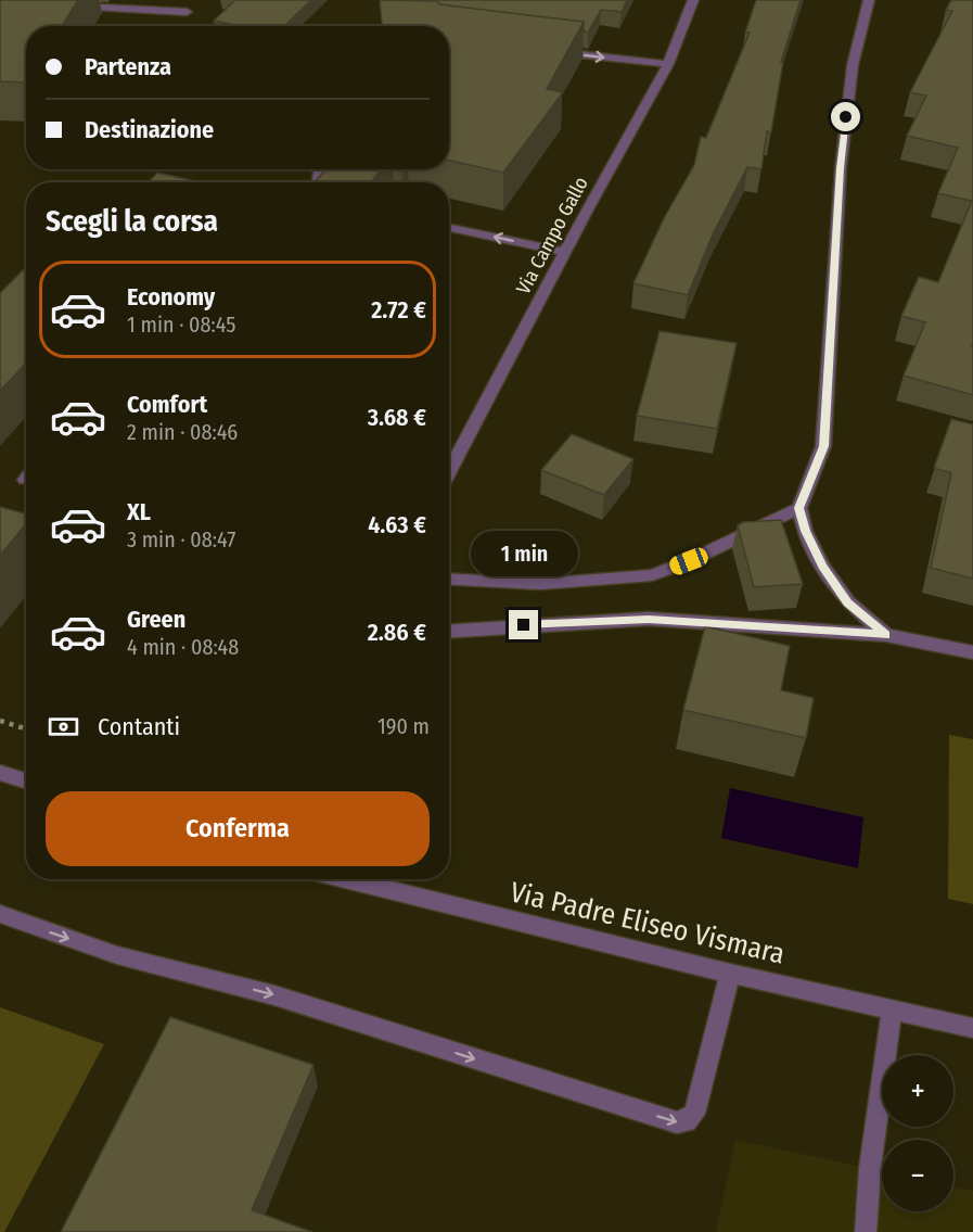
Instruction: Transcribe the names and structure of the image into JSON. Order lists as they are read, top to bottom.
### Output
{
  "streets": {
    "street": ["Via Campo Gallo", "Via Padre Eliseo Vismara"]
  },
  "page": {
    "banner": ["Partenza", "Destinazione"],
    "heading": "Scegli la corsa",
    "list": [
      {
        "name": "Economy",
        "note": "1 min · 08:45",
        "value": "2.72 €"
      },
      {
        "name": "Comfort",
        "note": "2 min · 08:46",
        "value": "3.68 €"
      },
      {
        "name": "XL",
        "note": "3 min · 08:47",
        "value": "4.63 €"
      },
      {
        "name": "Green",
        "note": "4 min · 08:48",
        "value": "2.86 €"
      }
    ],
    "bubble": "1 min",
    "pay": ["Contanti", "190 m"],
    "buttons": "Conferma",
    "map_buttons": ["+", "−"]
  }
}
